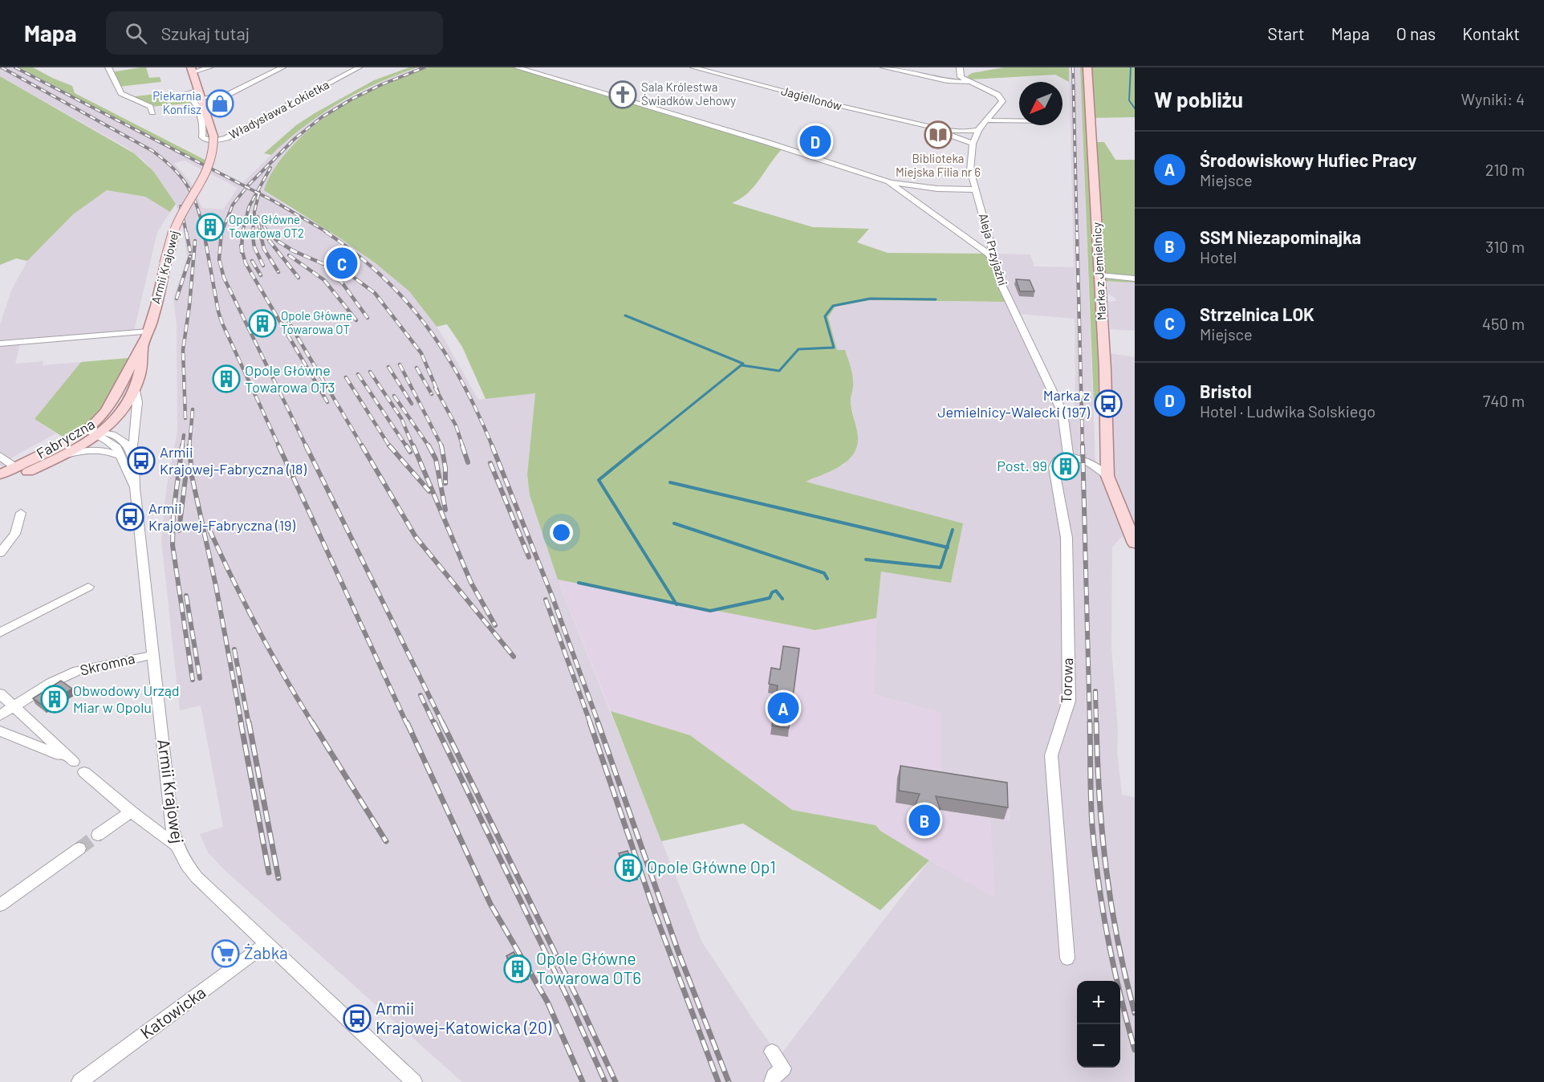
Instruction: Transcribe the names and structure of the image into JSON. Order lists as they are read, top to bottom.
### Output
{
  "streets": {
    "main road": ["Armii Krajowej", "Marka z Jemielnicy", "Fabryczna"],
    "street": [
      "Jagiellonów",
      "Władysława Łokietka",
      "Aleja Przyjaźni",
      "Skromna",
      "Torowa",
      "Katowicka"
    ]
  },
  "crossings": [
    ["Jagiellonów", "Aleja Przyjaźni"],
    ["Władysława Łokietka", "Armii Krajowej"],
    ["Aleja Przyjaźni", "Torowa"],
    ["Armii Krajowej", "Fabryczna"],
    ["Armii Krajowej", "Skromna"],
    ["Armii Krajowej", "Katowicka"]
  ],
  "places": {
    "church": ["Sala Królestwa Świadków Jehowy"],
    "shop": ["Piekarnia Konfisz"],
    "library": ["Biblioteka Miejska Filia nr 6"],
    "building": [
      "Opole Główne Towarowa OT2",
      "Opole Główne Towarowa OT",
      "Opole Główne Towarowa OT3",
      "Post. 99",
      "Obwodowy Urząd Miar w Opolu",
      "Opole Główne Op1",
      "Opole Główne Towarowa OT6"
    ],
    "bus stop": [
      "Marka z Jemielnicy-Walecki (197)",
      "Armii Krajowej-Fabryczna (18)",
      "Armii Krajowej-Fabryczna (19)",
      "Armii Krajowej-Katowicka (20)"
    ],
    "supermarket": ["Żabka"]
  },
  "north": "bottom left",
  "page": {
    "header": "Mapa",
    "search": "Szukaj tutaj",
    "nav": [
      "Start",
      "Mapa",
      "O nas",
      "Kontakt"
    ],
    "heading": ["W pobliżu", "Wyniki: 4"],
    "pins": [
      "D",
      "C",
      "A",
      "B"
    ],
    "list": [
      {
        "mark": "A",
        "name": "Środowiskowy Hufiec Pracy",
        "note": "Miejsce",
        "value": "210 m"
      },
      {
        "mark": "B",
        "name": "SSM Niezapominajka",
        "note": "Hotel",
        "value": "310 m"
      },
      {
        "mark": "C",
        "name": "Strzelnica LOK",
        "note": "Miejsce",
        "value": "450 m"
      },
      {
        "mark": "D",
        "name": "Bristol",
        "note": "Hotel · Ludwika Solskiego",
        "value": "740 m"
      }
    ],
    "map_buttons": ["+", "−"]
  }
}
